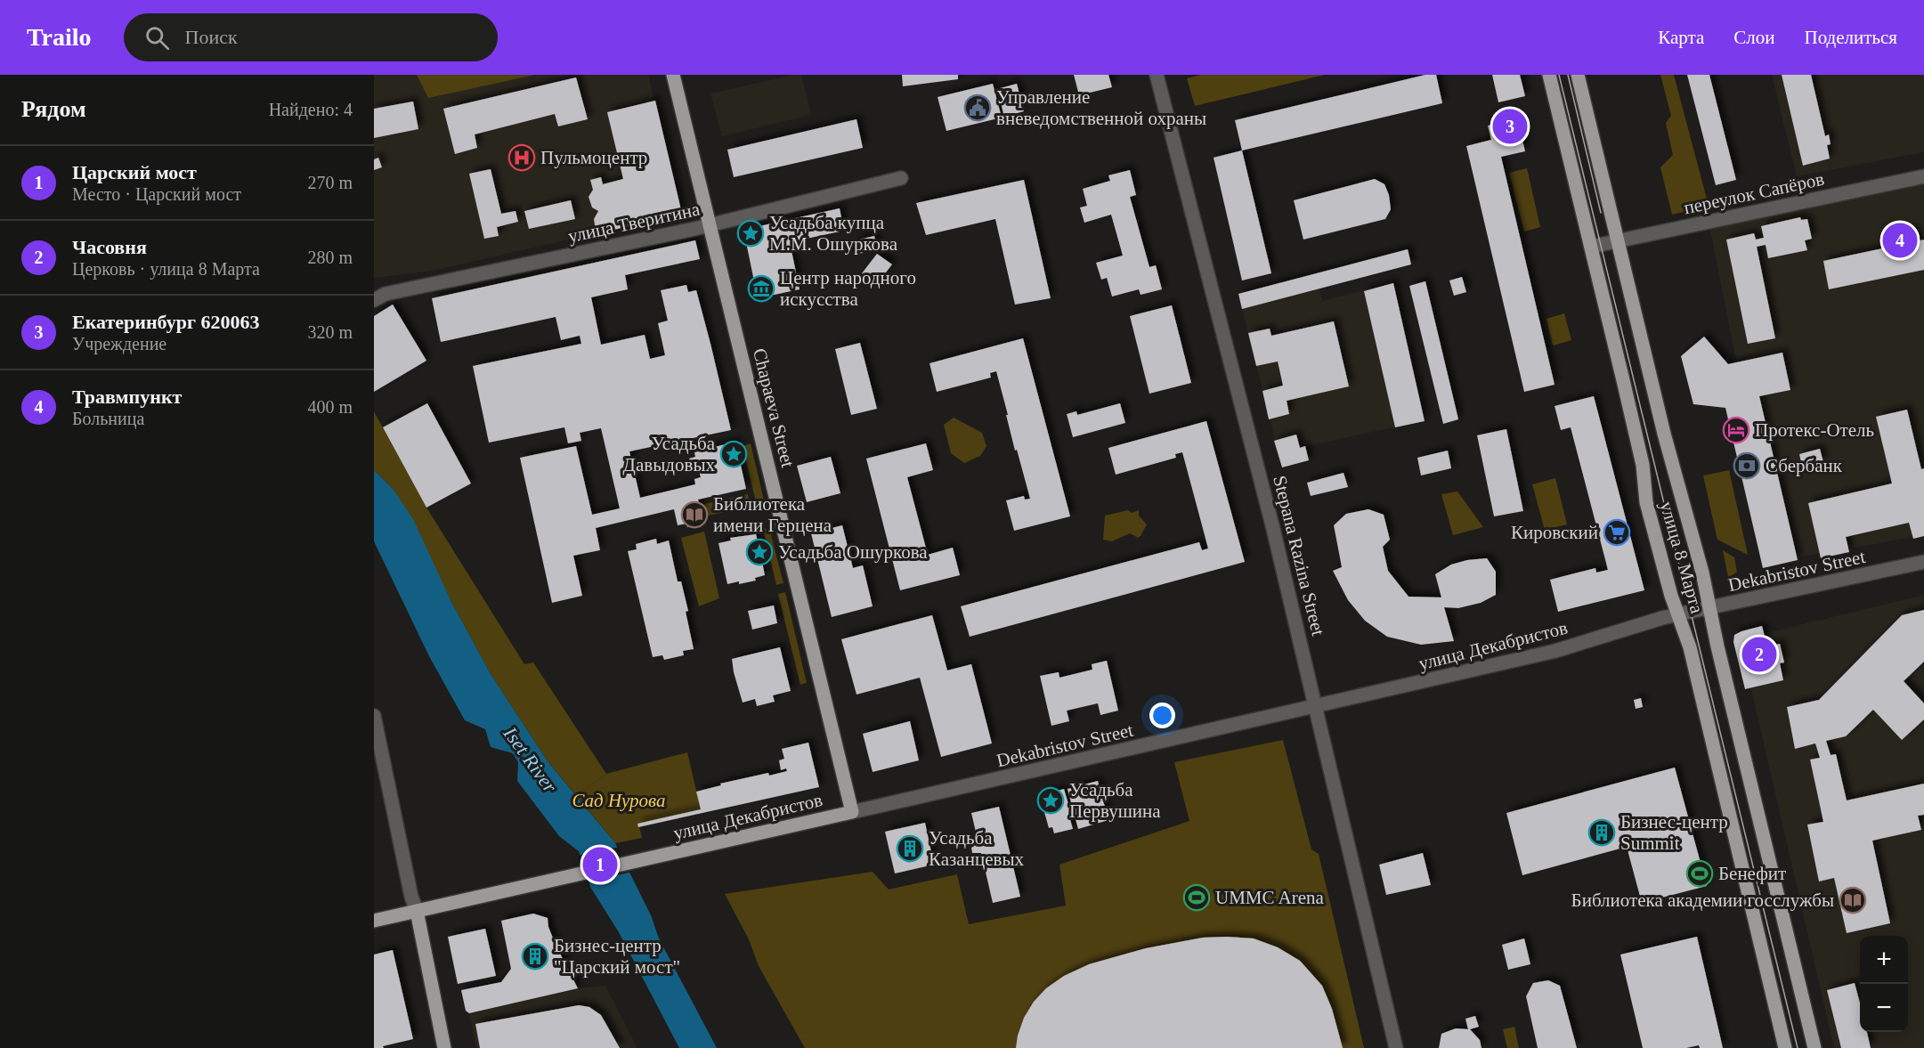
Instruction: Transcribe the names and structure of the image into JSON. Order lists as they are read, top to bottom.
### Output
{
  "streets": {
    "main road": ["Chapaeva Street", "улица 8 Марта", "улица Декабристов"],
    "street": [
      "переулок Сапёров",
      "улица Тверитина",
      "Stepana Razina Street",
      "Dekabristov Street"
    ]
  },
  "crossings": [
    ["переулок Сапёров", "улица 8 Марта"],
    ["улица Тверитина", "Chapaeva Street"],
    ["Chapaeva Street", "Dekabristov Street"],
    ["Chapaeva Street", "улица Декабристов"],
    ["Stepana Razina Street", "Dekabristov Street"],
    ["Stepana Razina Street", "улица Декабристов"],
    ["улица 8 Марта", "Dekabristov Street"],
    ["улица 8 Марта", "улица Декабристов"],
    ["Dekabristov Street", "улица Декабристов"]
  ],
  "water": ["Iset River"],
  "parks": ["Сад Нурова"],
  "places": {
    "public building": ["Управление вневедомственной охраны"],
    "hospital": ["Пульмоцентр"],
    "place": [
      "Усадьба купца М.М. Ошуркова",
      "Усадьба Давыдовых",
      "Усадьба Ошуркова",
      "Усадьба Первушина"
    ],
    "museum": ["Центр народного искусства"],
    "hotel": ["Протекс-Отель"],
    "bank": ["Сбербанк"],
    "library": ["Библиотека имени Герцена", "Библиотека академии госслужбы"],
    "supermarket": ["Кировский"],
    "building": ["Бизнес-центр Summit", "Усадьба Казанцевых", "Бизнес-центр \"Царский мост\""],
    "sports": ["Бенефит", "UMMC Arena"]
  },
  "page": {
    "header": "Trailo",
    "search": "Поиск",
    "nav": ["Карта", "Слои", "Поделиться"],
    "heading": ["Рядом", "Найдено: 4"],
    "pins": [
      "3",
      "4",
      "2",
      "1"
    ],
    "list": [
      {
        "mark": "1",
        "name": "Царский мост",
        "note": "Место · Царский мост",
        "value": "270 m"
      },
      {
        "mark": "2",
        "name": "Часовня",
        "note": "Церковь · улица 8 Марта",
        "value": "280 m"
      },
      {
        "mark": "3",
        "name": "Екатеринбург 620063",
        "note": "Учреждение",
        "value": "320 m"
      },
      {
        "mark": "4",
        "name": "Травмпункт",
        "note": "Больница",
        "value": "400 m"
      }
    ],
    "map_buttons": ["+", "−"]
  }
}
